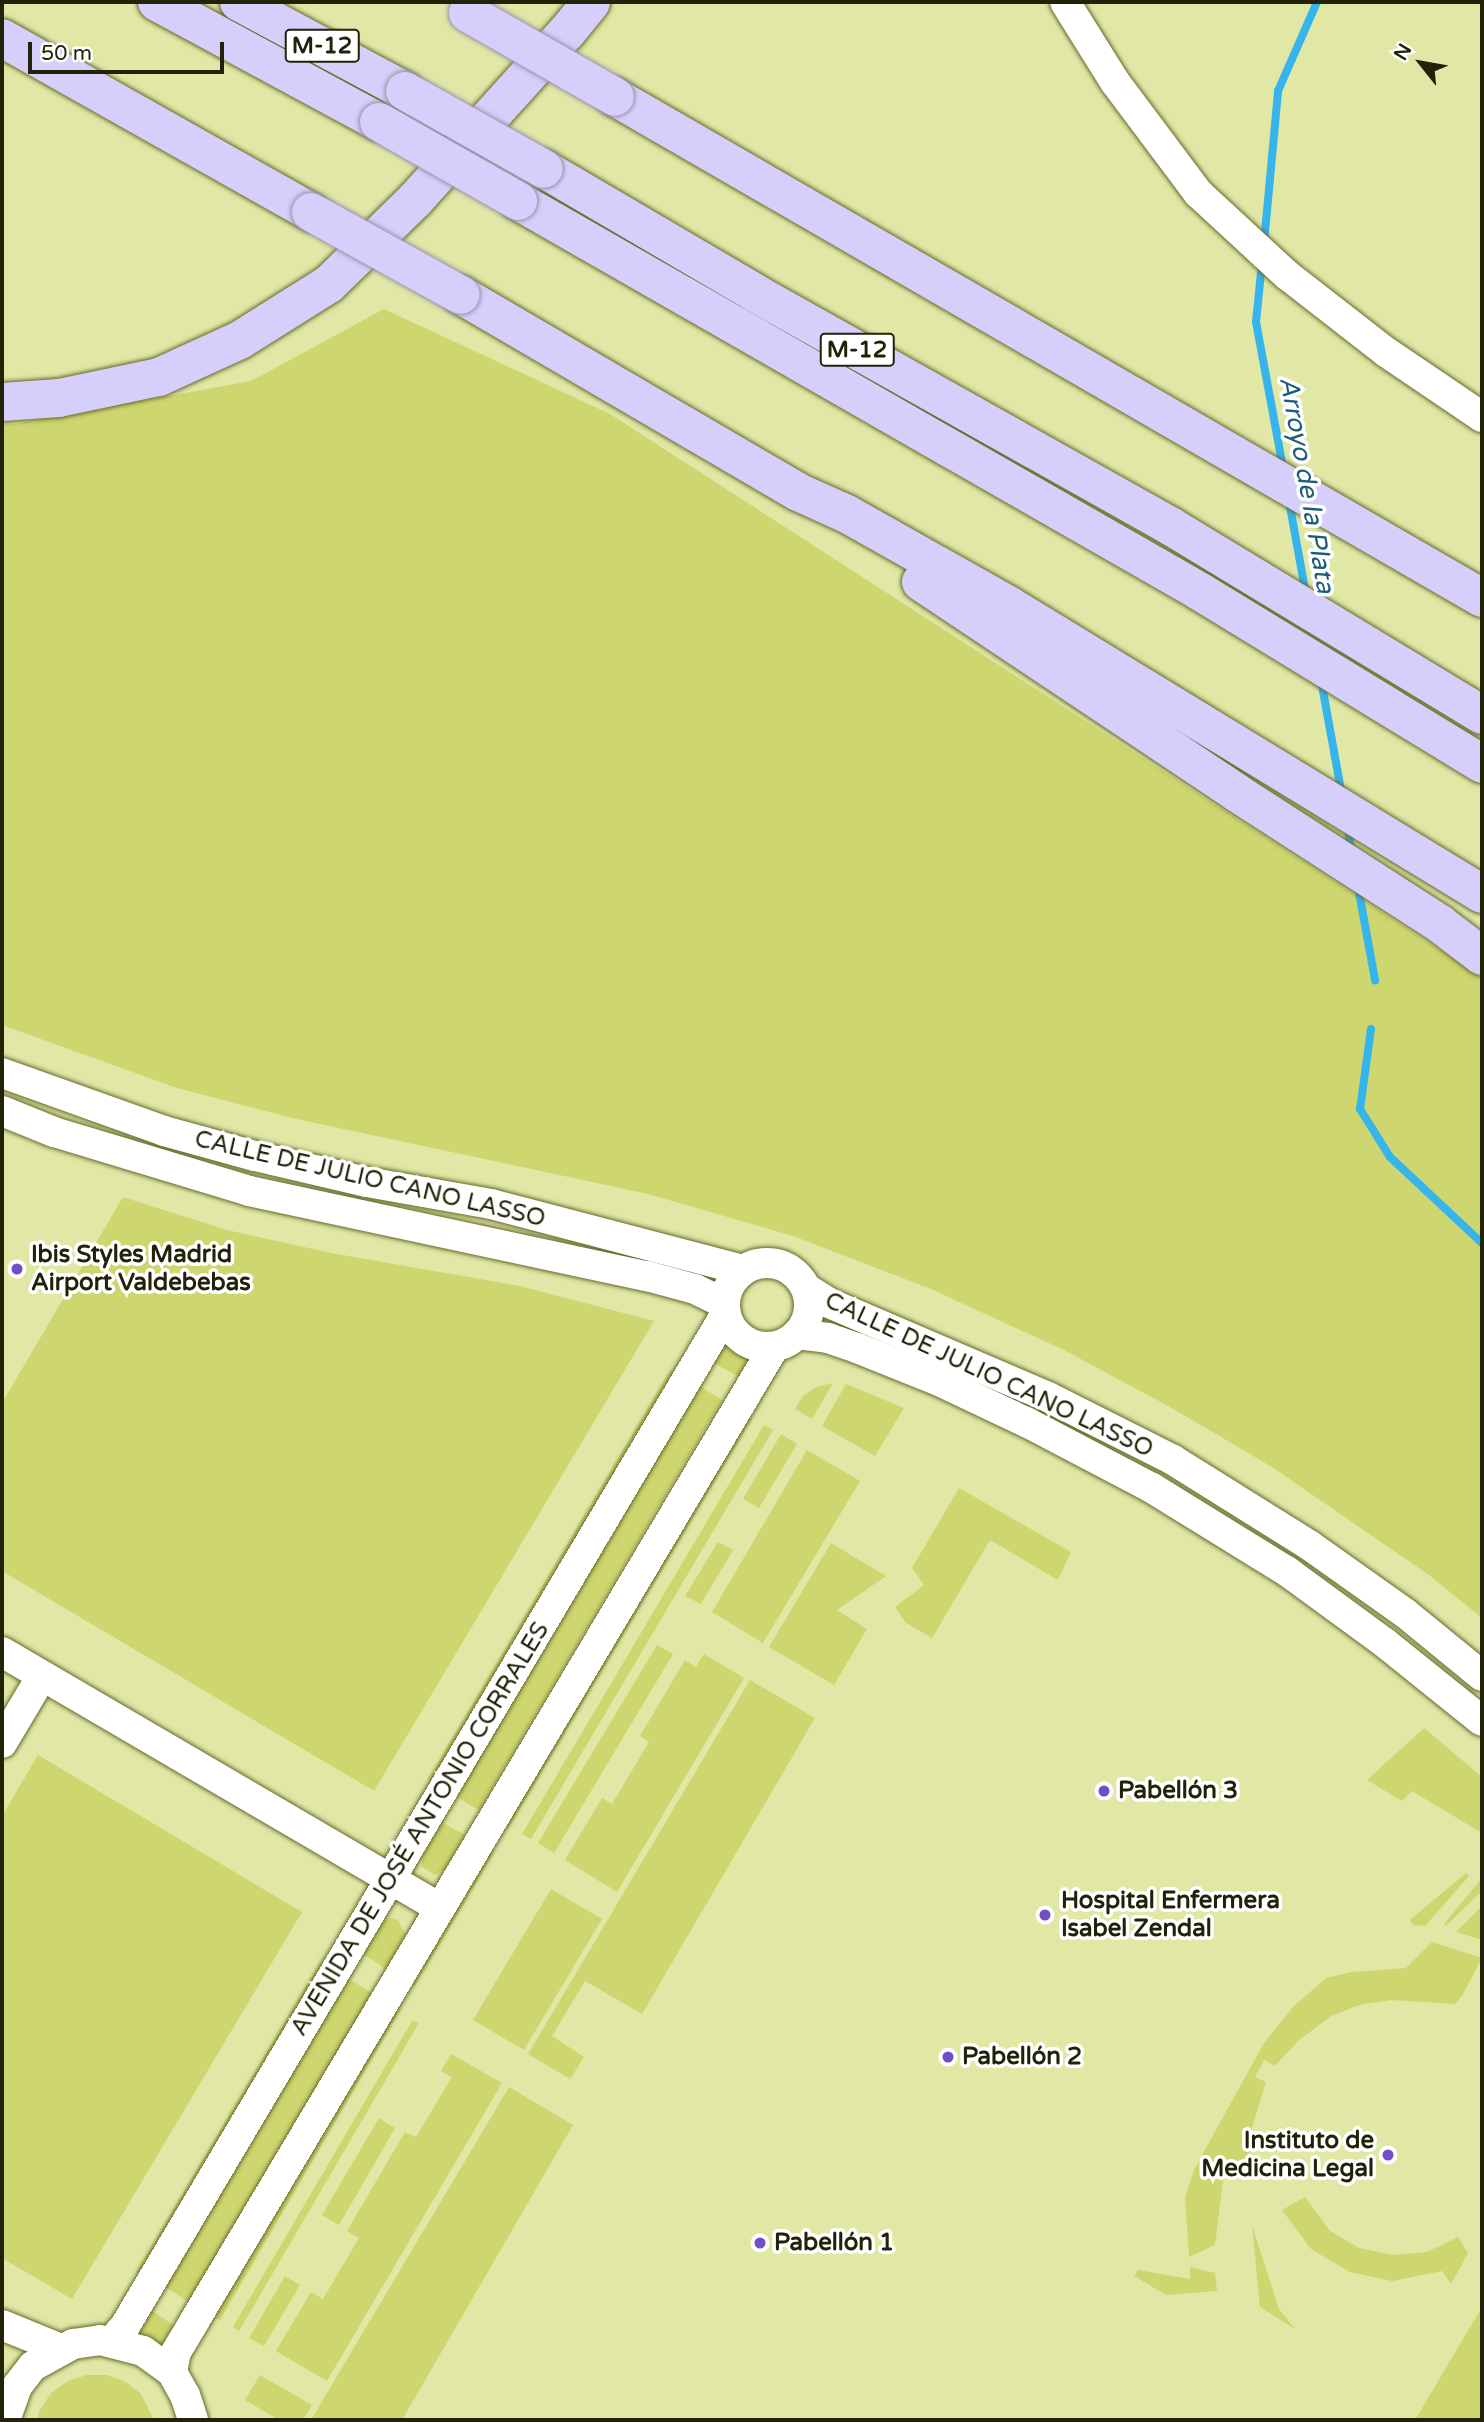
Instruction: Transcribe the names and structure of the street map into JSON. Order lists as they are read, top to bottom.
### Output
{
  "streets": {
    "highway": ["M-12"],
    "street": ["CALLE DE JULIO CANO LASSO", "AVENIDA DE JOSÉ ANTONIO CORRALES"]
  },
  "crossings": [
    ["CALLE DE JULIO CANO LASSO", "AVENIDA DE JOSÉ ANTONIO CORRALES"]
  ],
  "water": ["Arroyo de la Plata"],
  "places": [
    "Ibis Styles Madrid Airport Valdebebas",
    "Pabellón 3",
    "Hospital Enfermera Isabel Zendal",
    "Pabellón 2",
    "Instituto de Medicina Legal",
    "Pabellón 1"
  ],
  "scale_bar": "50 m",
  "north": "top left"
}
